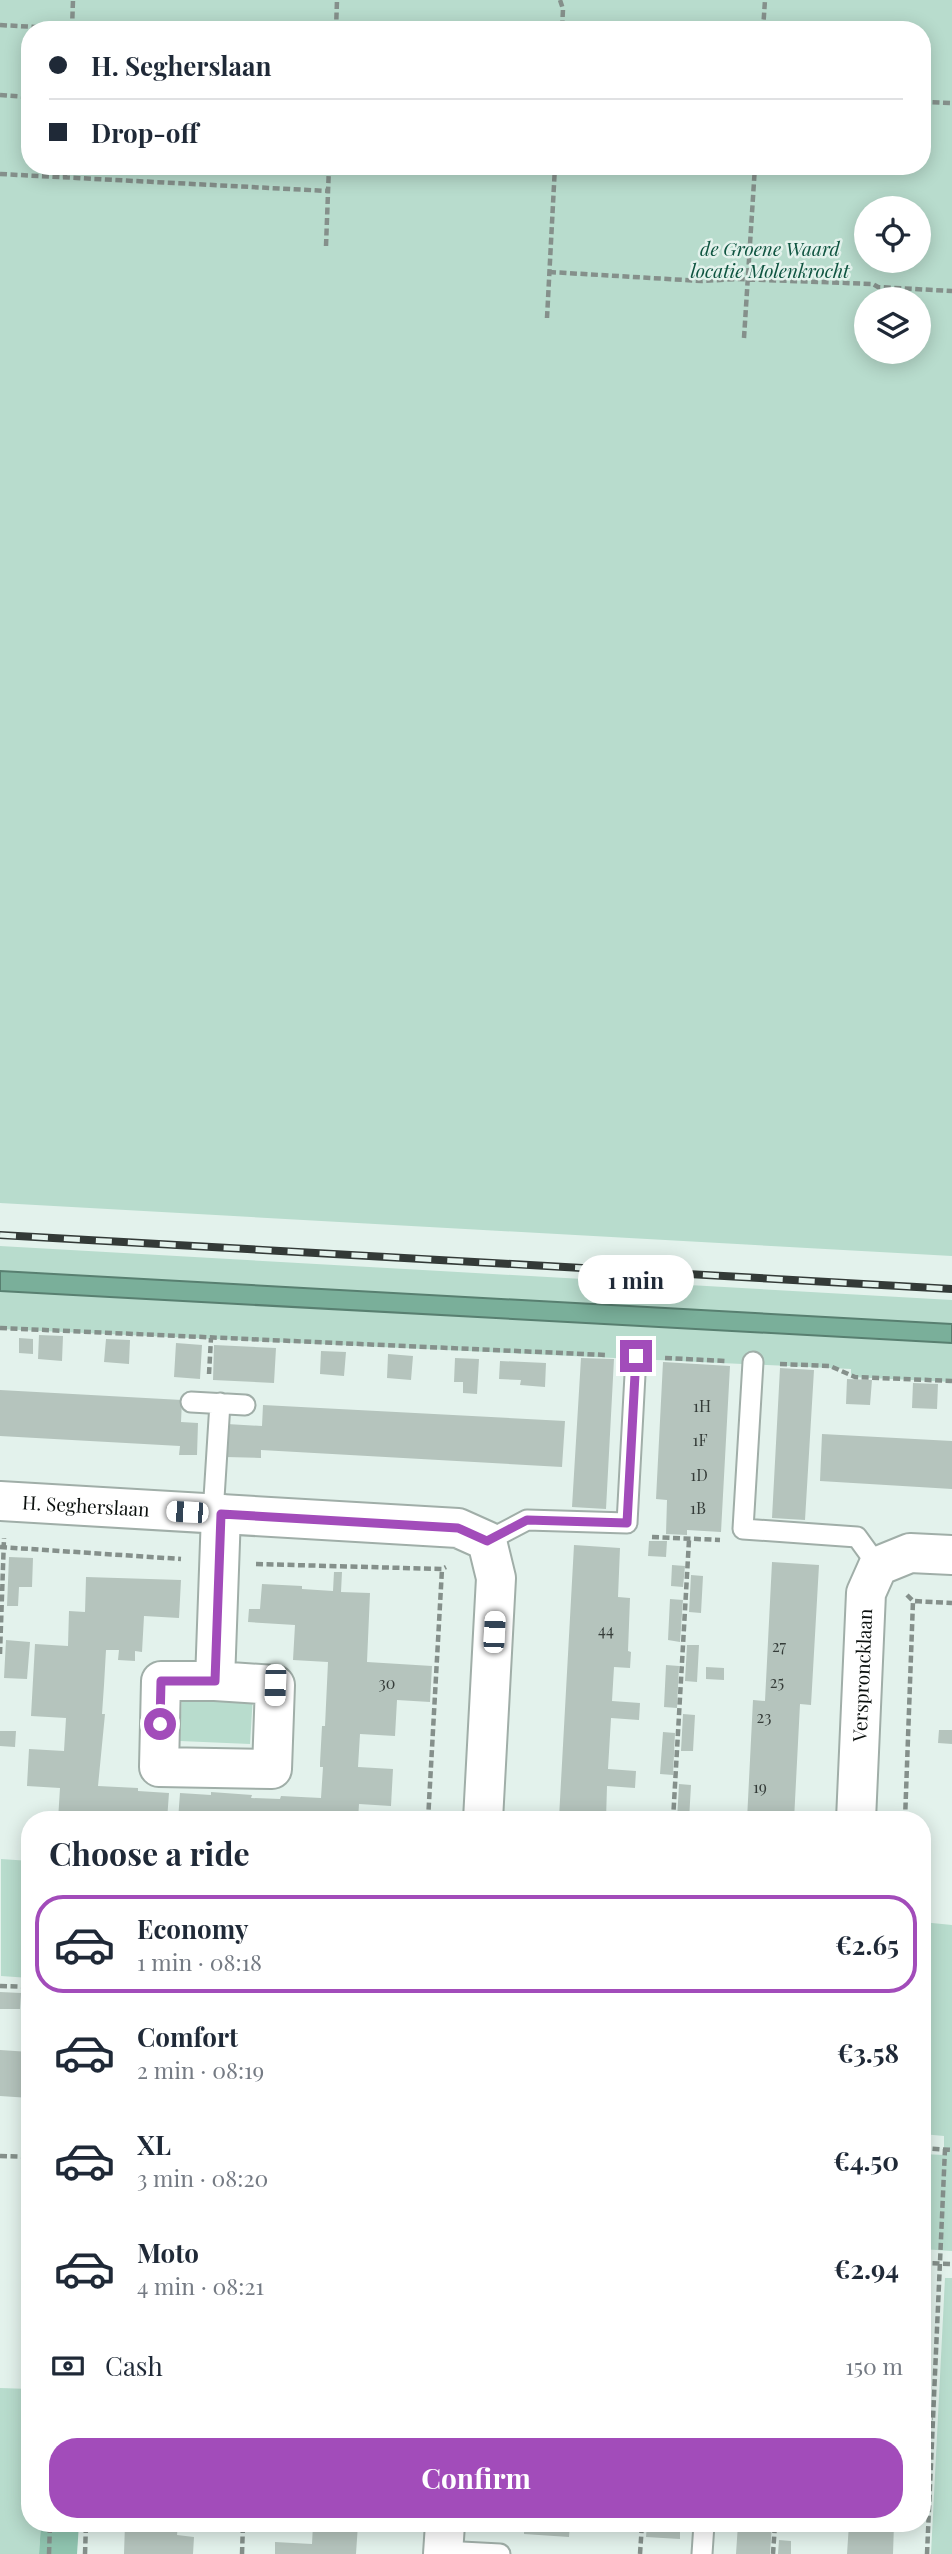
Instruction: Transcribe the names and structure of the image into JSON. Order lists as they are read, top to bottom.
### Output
{
  "streets": {
    "street": ["H. Segherslaan", "Versproncklaan"]
  },
  "parks": ["de Groene Waard locatie Molenkrocht"],
  "house_numbers": [
    "1H",
    "1F",
    "1D",
    "1B",
    "44",
    "27",
    "25",
    "30",
    "23",
    "19"
  ],
  "page": {
    "banner": ["H. Segherslaan", "Drop-off"],
    "bubble": "1 min",
    "heading": "Choose a ride",
    "list": [
      {
        "name": "Economy",
        "note": "1 min · 08:18",
        "value": "€2.65"
      },
      {
        "name": "Comfort",
        "note": "2 min · 08:19",
        "value": "€3.58"
      },
      {
        "name": "XL",
        "note": "3 min · 08:20",
        "value": "€4.50"
      },
      {
        "name": "Moto",
        "note": "4 min · 08:21",
        "value": "€2.94"
      }
    ],
    "pay": ["Cash", "150 m"],
    "buttons": "Confirm"
  }
}
